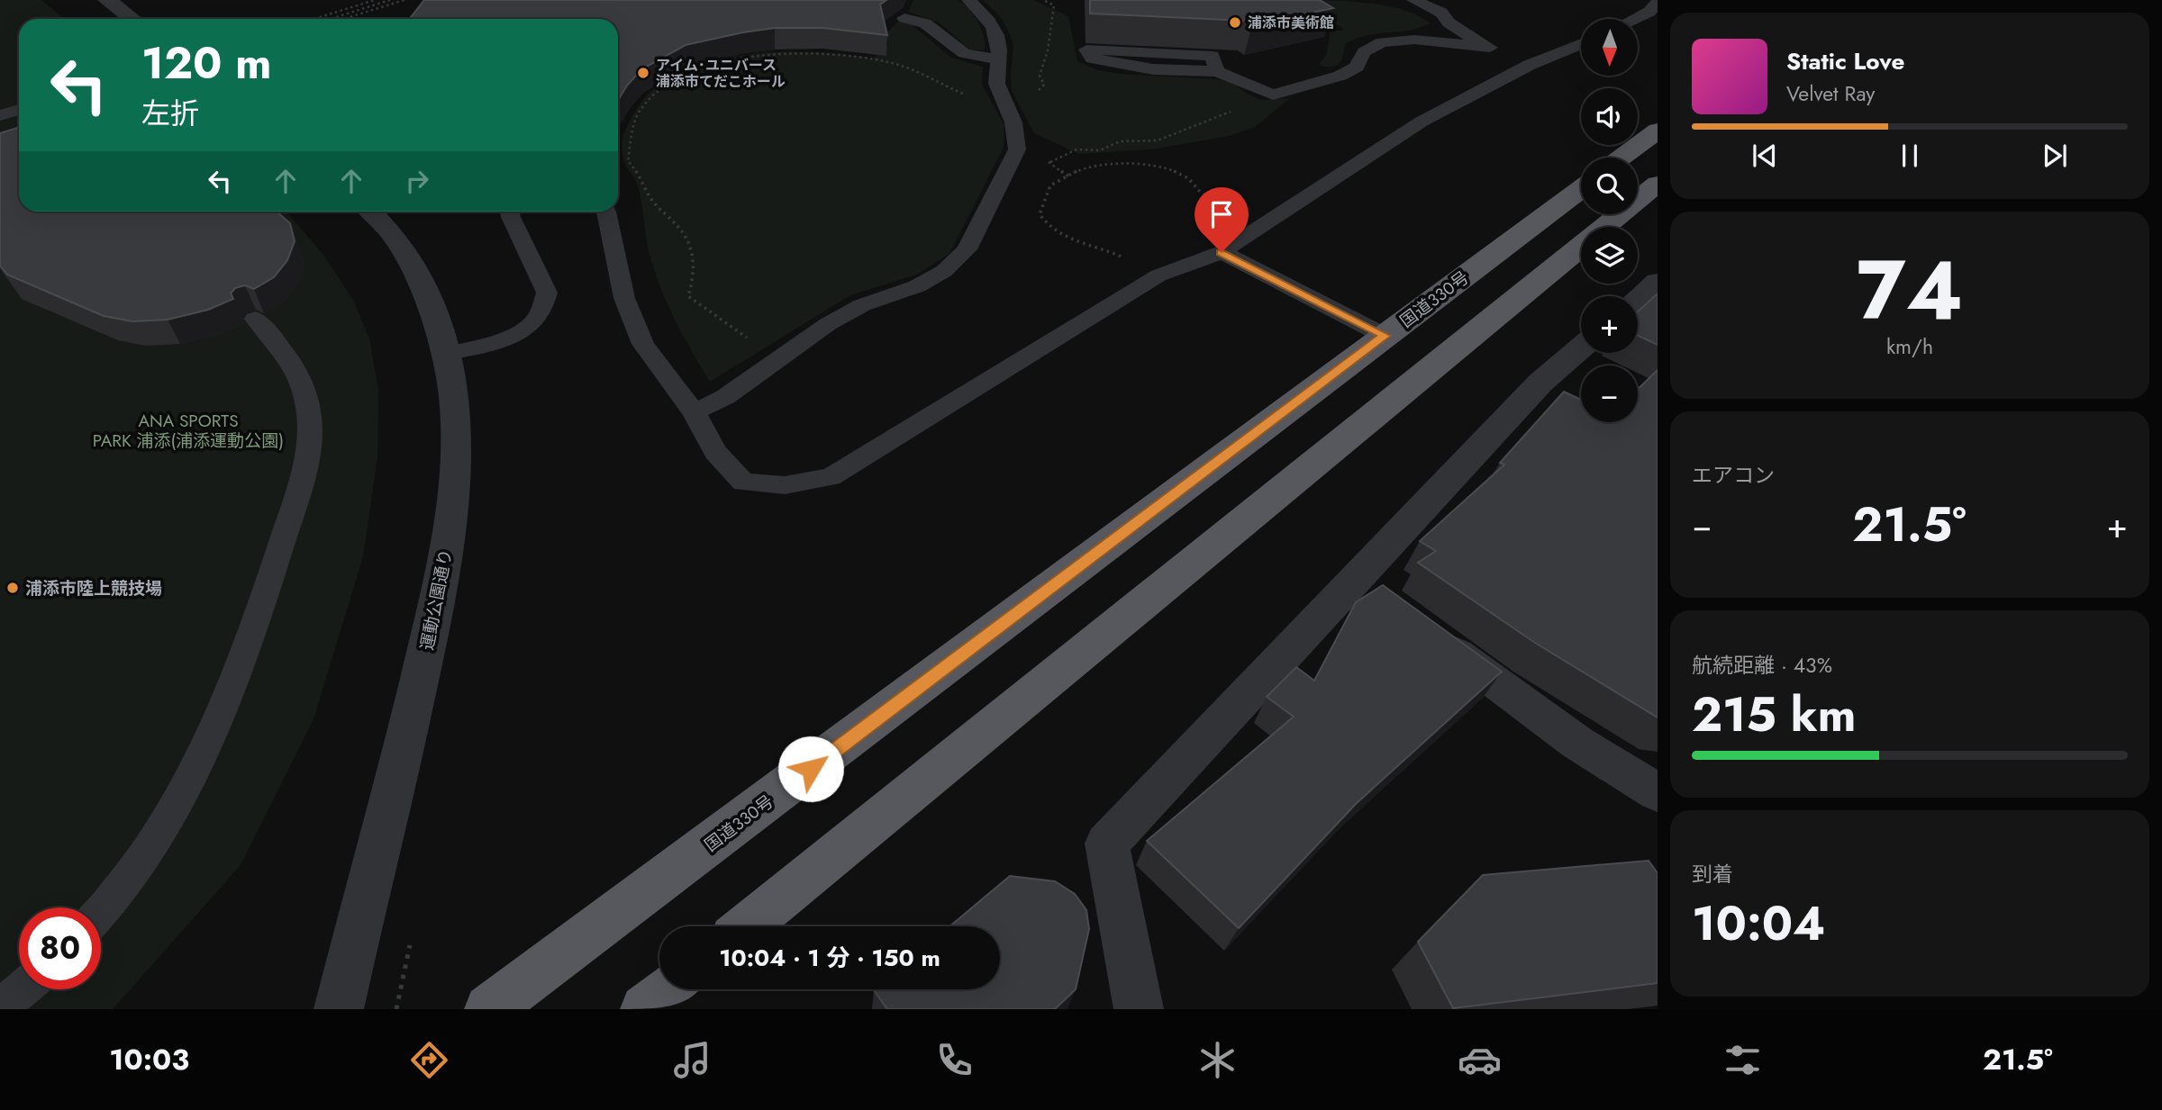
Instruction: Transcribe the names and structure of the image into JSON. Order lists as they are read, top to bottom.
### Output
{
  "streets": {
    "highway": ["国道330号"],
    "street": ["運動公園通り"]
  },
  "parks": ["ANA SPORTS PARK 浦添(浦添運動公園)"],
  "places": ["浦添市美術館", "アイム･ユニバース 浦添市てだこホール", "浦添市陸上競技場"],
  "north": "bottom",
  "page": {
    "map_buttons": ["+", "−"],
    "turn": ["120 m", "左折"],
    "song": ["Static Love", "Velvet Ray"],
    "tile": [
      ["74", "km/h"],
      "エアコン",
      ["航続距離 · 43%", "215 km"],
      ["到着", "10:04"]
    ],
    "heat": ["−", "21.5°", "+"],
    "limit": "80",
    "trip": "10:04 · 1 分 · 150 m",
    "tabs": ["10:03", "21.5°"]
  }
}
